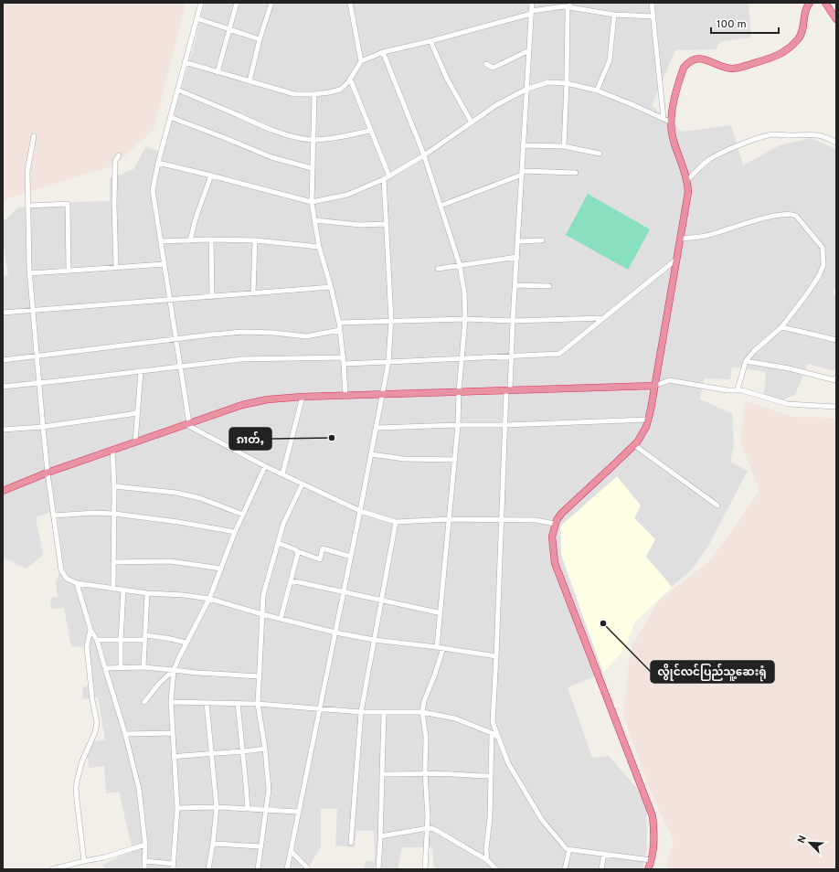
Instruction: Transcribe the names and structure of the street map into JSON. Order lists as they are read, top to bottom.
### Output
{
  "places": ["ၵၢတ်ႇ", "လွိုင်လင်ပြည်သူ့ဆေးရုံ"],
  "scale_bar": "100 m",
  "north": "top left"
}
